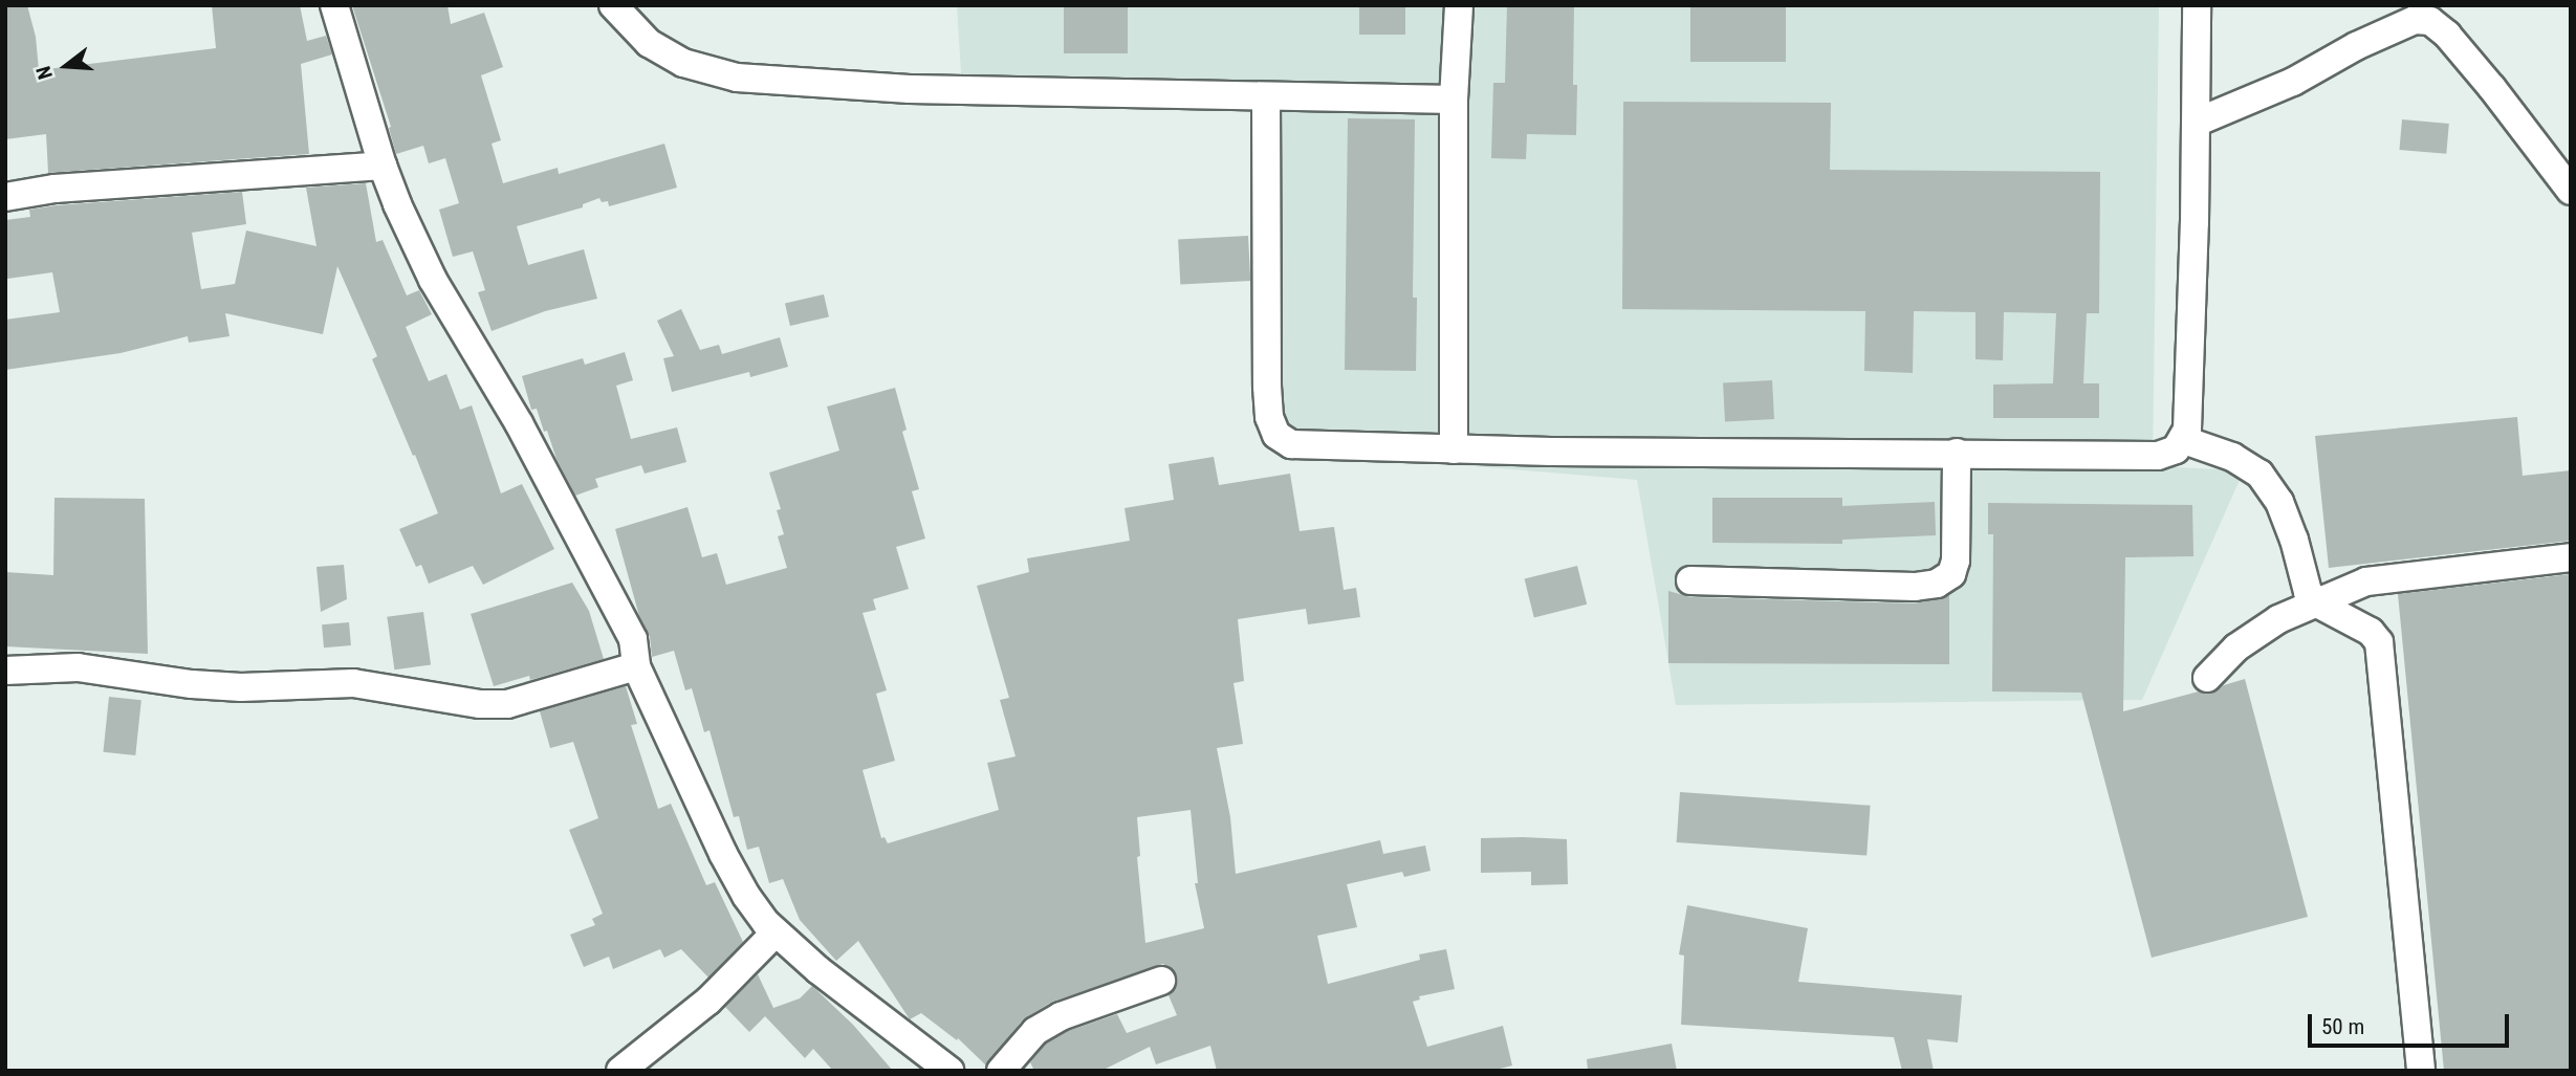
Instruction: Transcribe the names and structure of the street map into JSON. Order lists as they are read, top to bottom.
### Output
{
  "scale_bar": "50 m",
  "north": "left"
}
